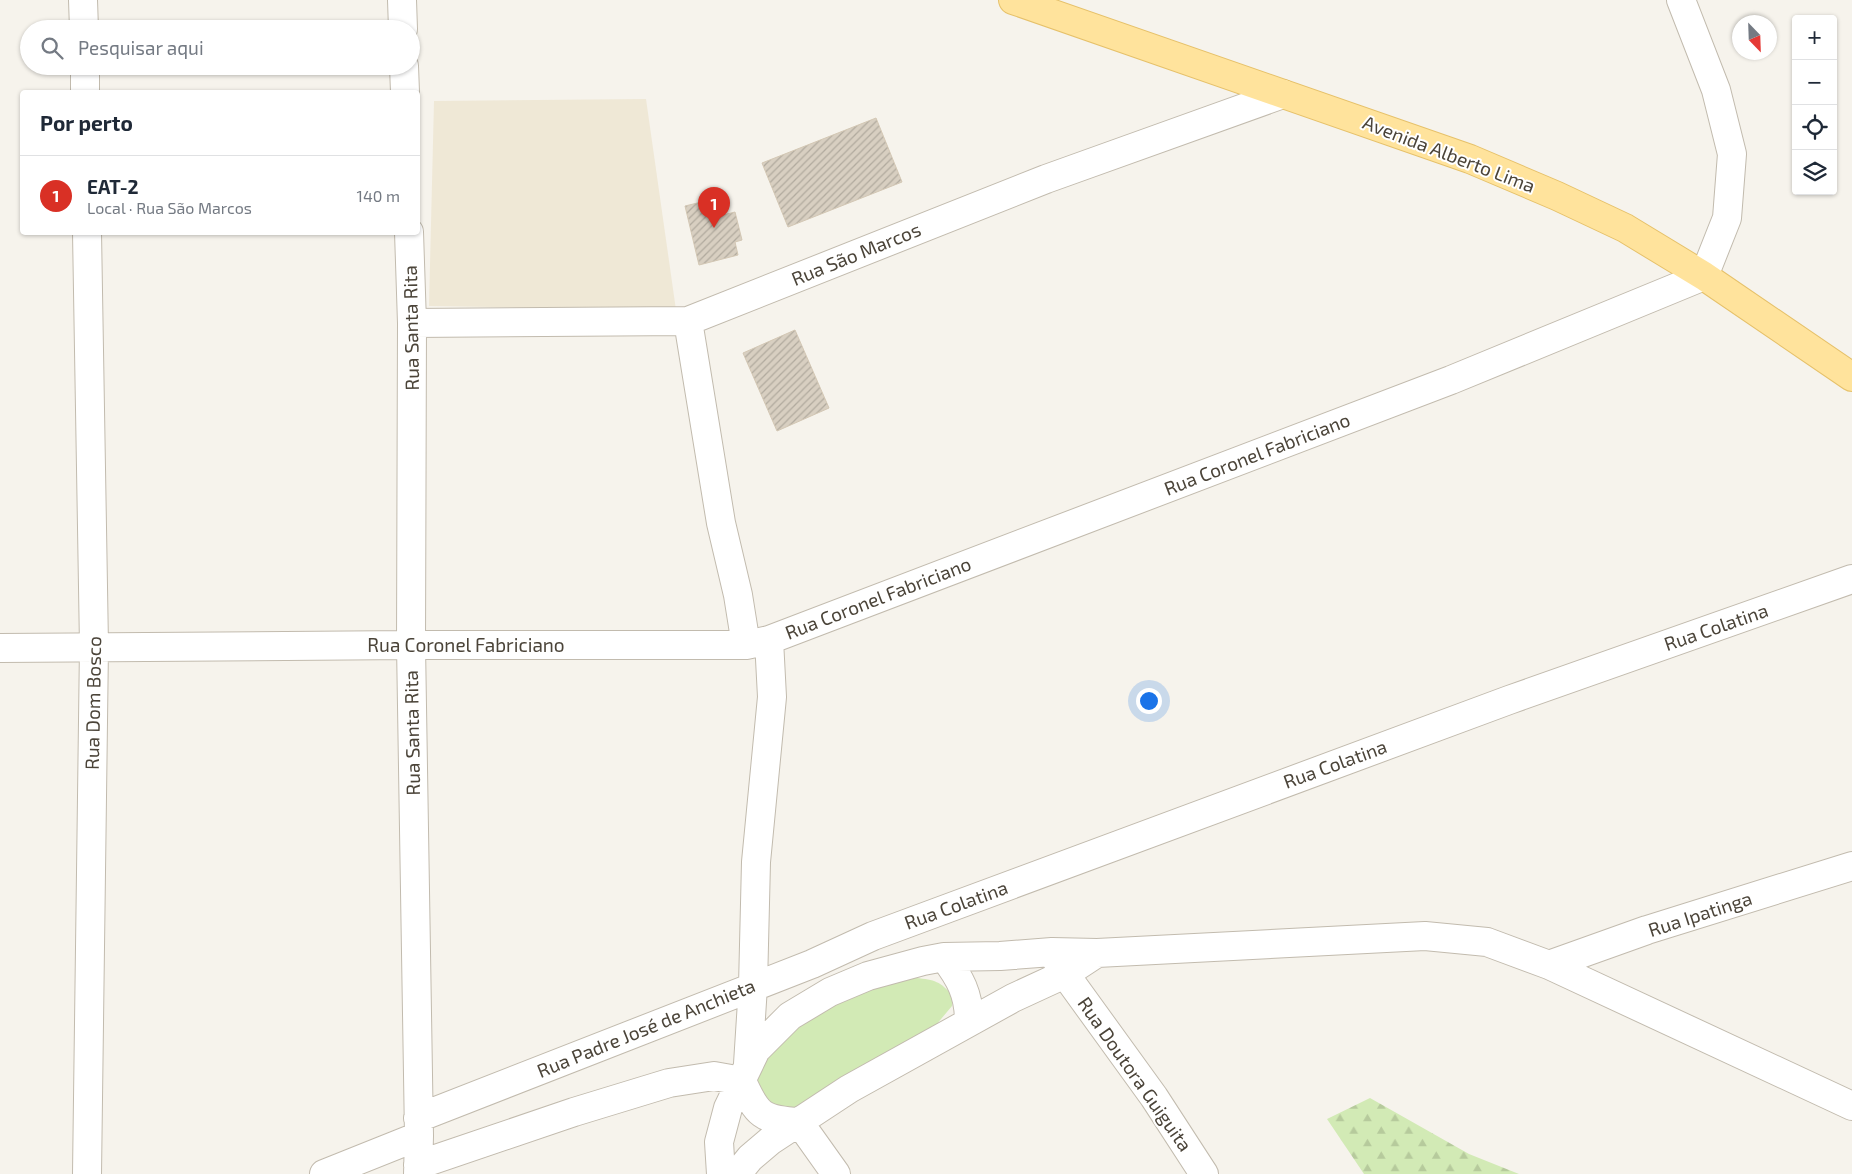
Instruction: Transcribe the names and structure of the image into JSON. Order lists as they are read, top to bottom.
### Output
{
  "streets": {
    "main road": ["Avenida Alberto Lima"],
    "street": [
      "Rua São Marcos",
      "Rua Santa Rita",
      "Rua Coronel Fabriciano",
      "Rua Colatina",
      "Rua Dom Bosco",
      "Rua Ipatinga",
      "Rua Padre José de Anchieta",
      "Rua Doutora Guiguita"
    ]
  },
  "crossings": [
    ["Avenida Alberto Lima", "Rua São Marcos"],
    ["Avenida Alberto Lima", "Rua Coronel Fabriciano"],
    ["Rua São Marcos", "Rua Santa Rita"],
    ["Rua Santa Rita", "Rua Coronel Fabriciano"],
    ["Rua Santa Rita", "Rua Padre José de Anchieta"],
    ["Rua Coronel Fabriciano", "Rua Dom Bosco"],
    ["Rua Colatina", "Rua Padre José de Anchieta"]
  ],
  "north": "bottom right",
  "page": {
    "map_buttons": ["+", "−"],
    "search": "Pesquisar aqui",
    "heading": "Por perto",
    "list": [
      {
        "mark": "1",
        "name": "EAT-2",
        "note": "Local · Rua São Marcos",
        "value": "140 m"
      }
    ],
    "pins": "1"
  }
}
